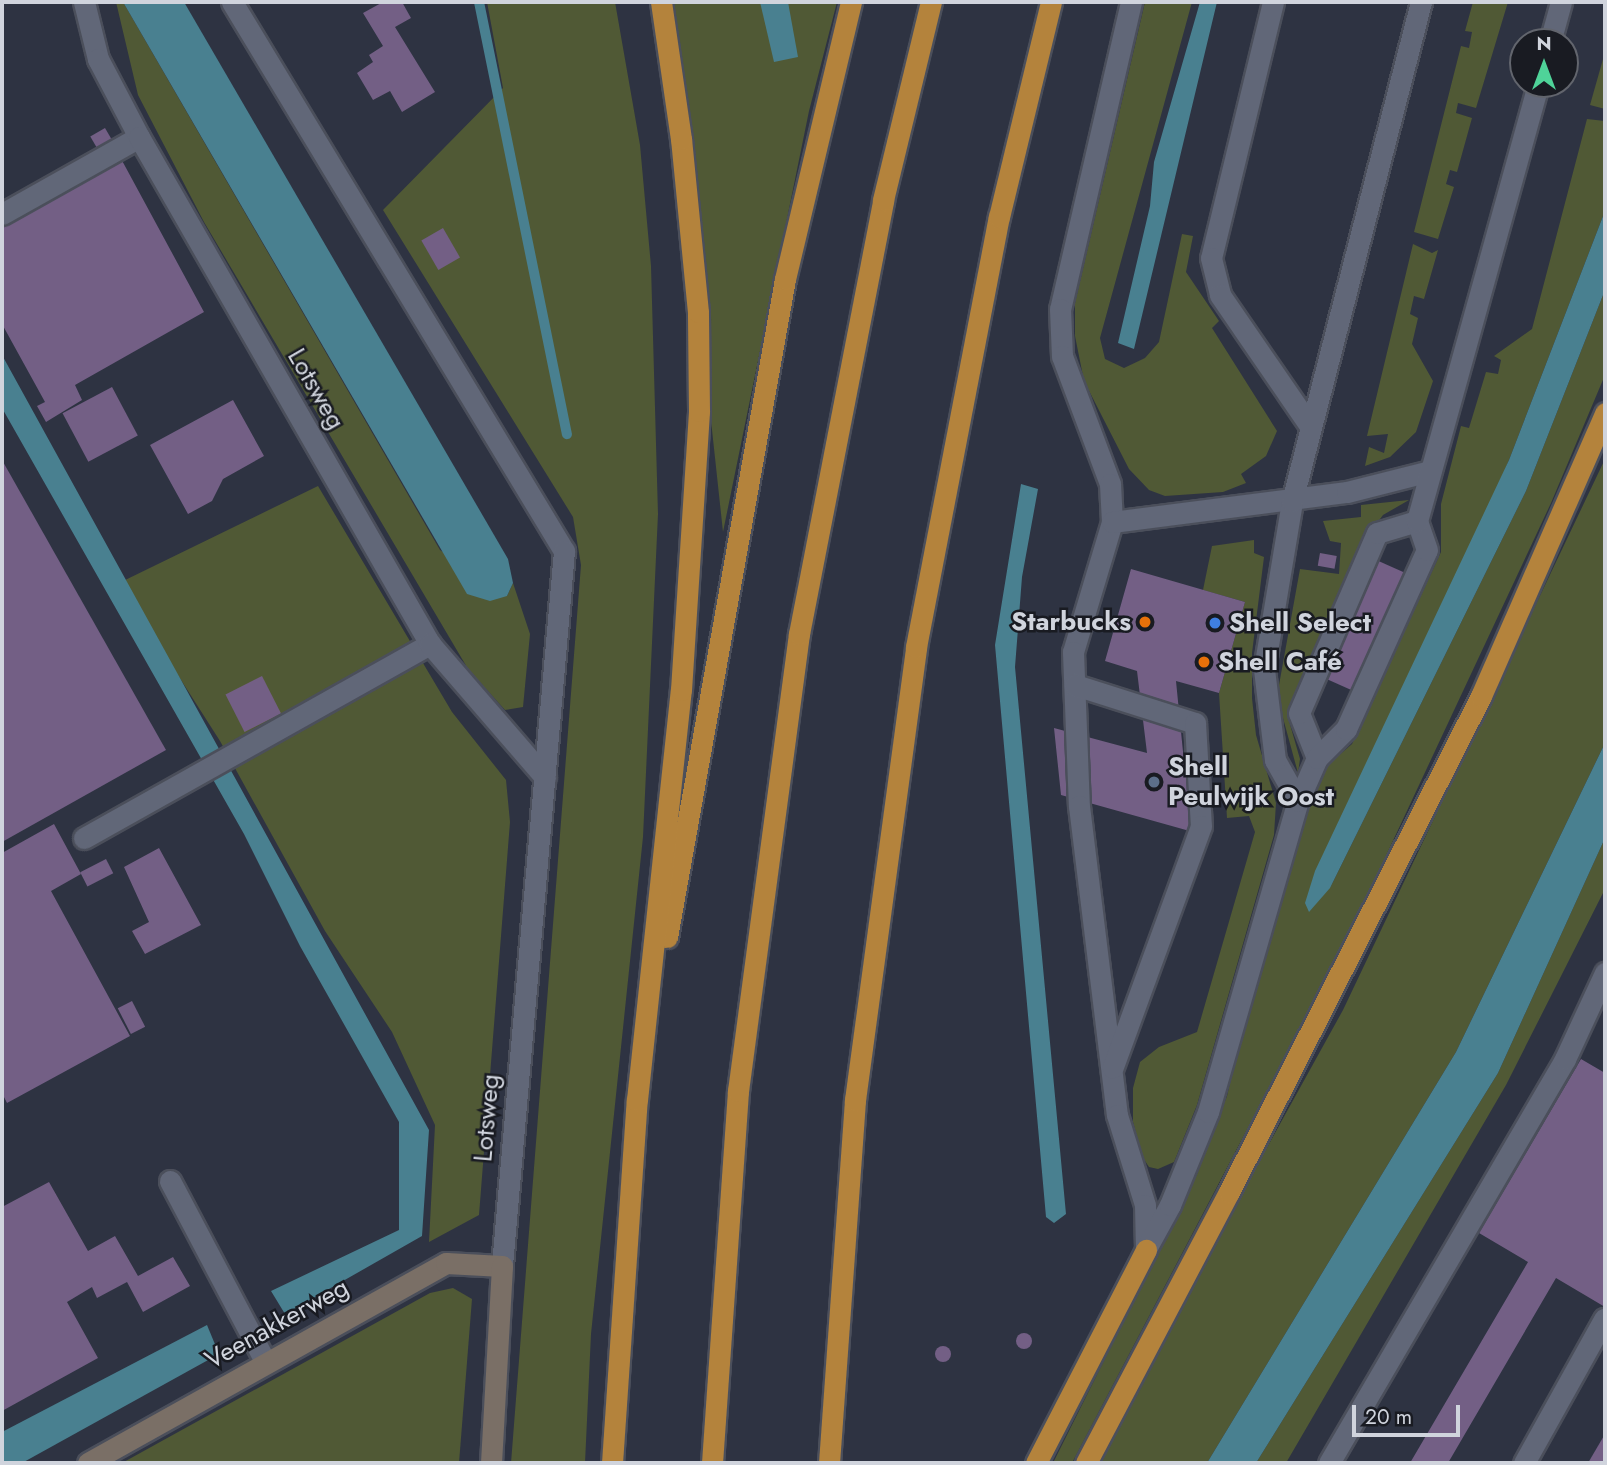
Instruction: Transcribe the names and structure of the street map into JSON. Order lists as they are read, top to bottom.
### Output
{
  "streets": {
    "street": ["Lotsweg", "Veenakkerweg"]
  },
  "crossings": [
    ["Lotsweg", "Veenakkerweg"]
  ],
  "places": [
    "Starbucks",
    "Shell Select",
    "Shell Café",
    "Shell Peulwijk Oost"
  ],
  "scale_bar": "20 m",
  "north": "top"
}
